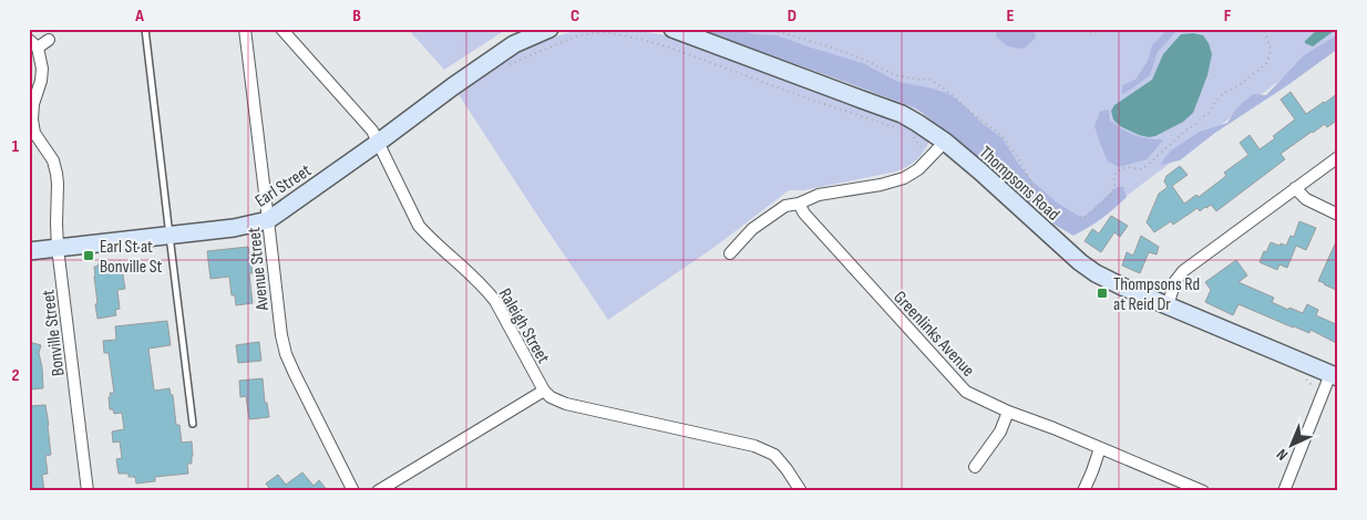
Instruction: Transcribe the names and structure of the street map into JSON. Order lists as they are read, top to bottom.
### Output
{
  "streets": {
    "street": [
      "Thompsons Road",
      "Earl Street",
      "Avenue Street",
      "Raleigh Street",
      "Bonville Street",
      "Greenlinks Avenue"
    ]
  },
  "crossings": [
    ["Earl Street", "Avenue Street"],
    ["Earl Street", "Raleigh Street"],
    ["Earl Street", "Bonville Street"]
  ],
  "places": {
    "transit": ["Earl St at Bonville St", "Thompsons Rd at Reid Dr"]
  },
  "north": "bottom left",
  "grid": {
    "columns": [
      "A",
      "B",
      "C",
      "D",
      "E",
      "F"
    ],
    "rows": ["1", "2"]
  }
}
